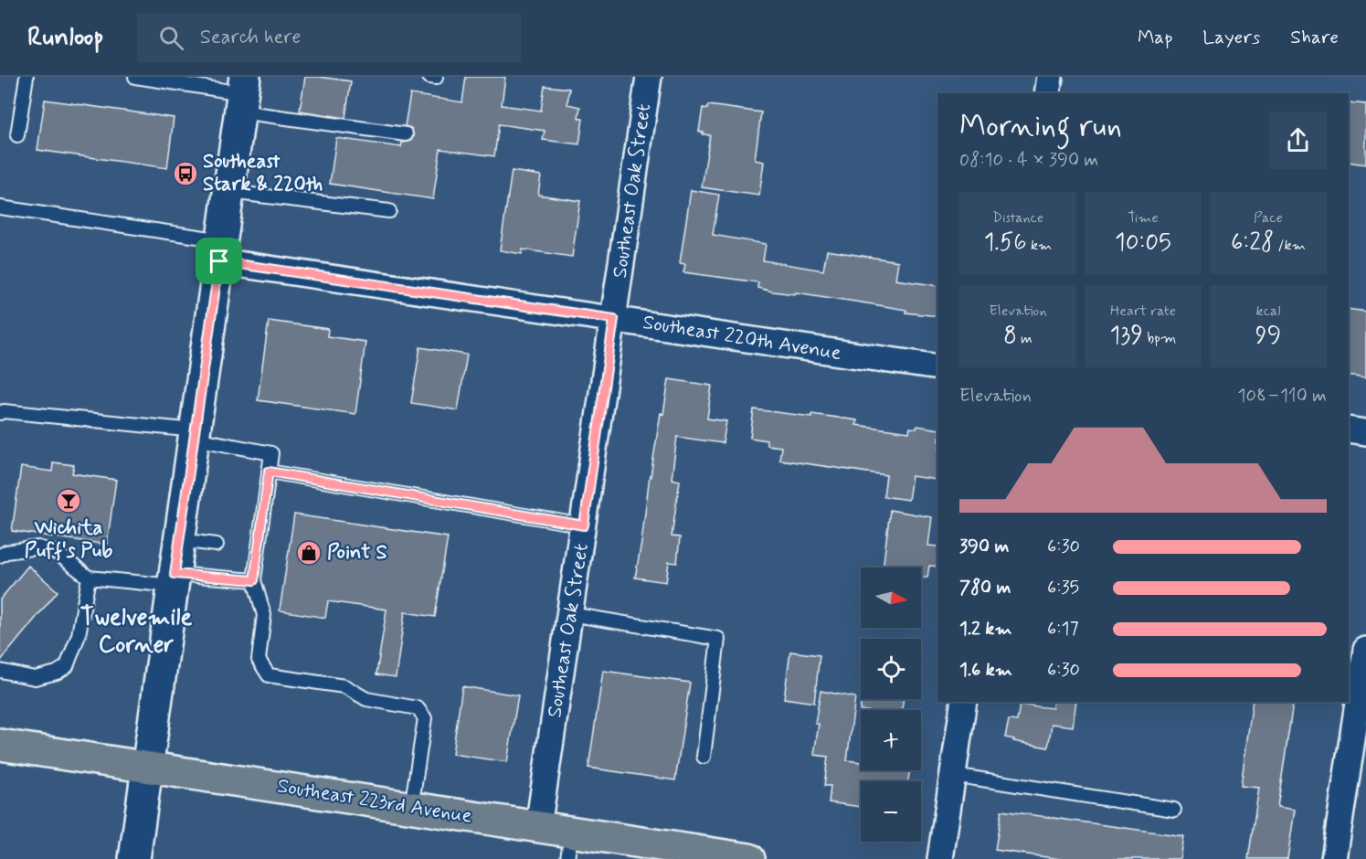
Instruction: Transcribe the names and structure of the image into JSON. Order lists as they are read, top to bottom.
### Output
{
  "streets": {
    "main road": ["Southeast 223rd Avenue"],
    "street": ["Southeast Oak Street", "Southeast 220th Avenue"]
  },
  "crossings": [
    ["Southeast Oak Street", "Southeast 220th Avenue"],
    ["Southeast Oak Street", "Southeast 223rd Avenue"]
  ],
  "districts": ["Twelvemile Corner"],
  "places": {
    "bus stop": ["Southeast Stark & 220th"],
    "bar": ["Wichita Puff's Pub"],
    "shop": ["Point S"]
  },
  "north": "right",
  "page": {
    "header": "Runloop",
    "search": "Search here",
    "nav": ["Map", "Layers", "Share"],
    "heading": ["Morning run", "08:10 · 4 × 390 m"],
    "stats": [
      ["Distance", "1.56 km"],
      ["Time", "10:05"],
      ["Pace", "6:28 /km"],
      ["Elevation", "8 m"],
      ["Heart rate", "139 bpm"],
      ["kcal", "99"]
    ],
    "chart": ["Elevation", "108–110 m"],
    "list": [
      {
        "name": "390 m",
        "note": "6:30"
      },
      {
        "name": "780 m",
        "note": "6:35"
      },
      {
        "name": "1.2 km",
        "note": "6:17"
      },
      {
        "name": "1.6 km",
        "note": "6:30"
      }
    ],
    "map_buttons": ["+", "−"]
  }
}
